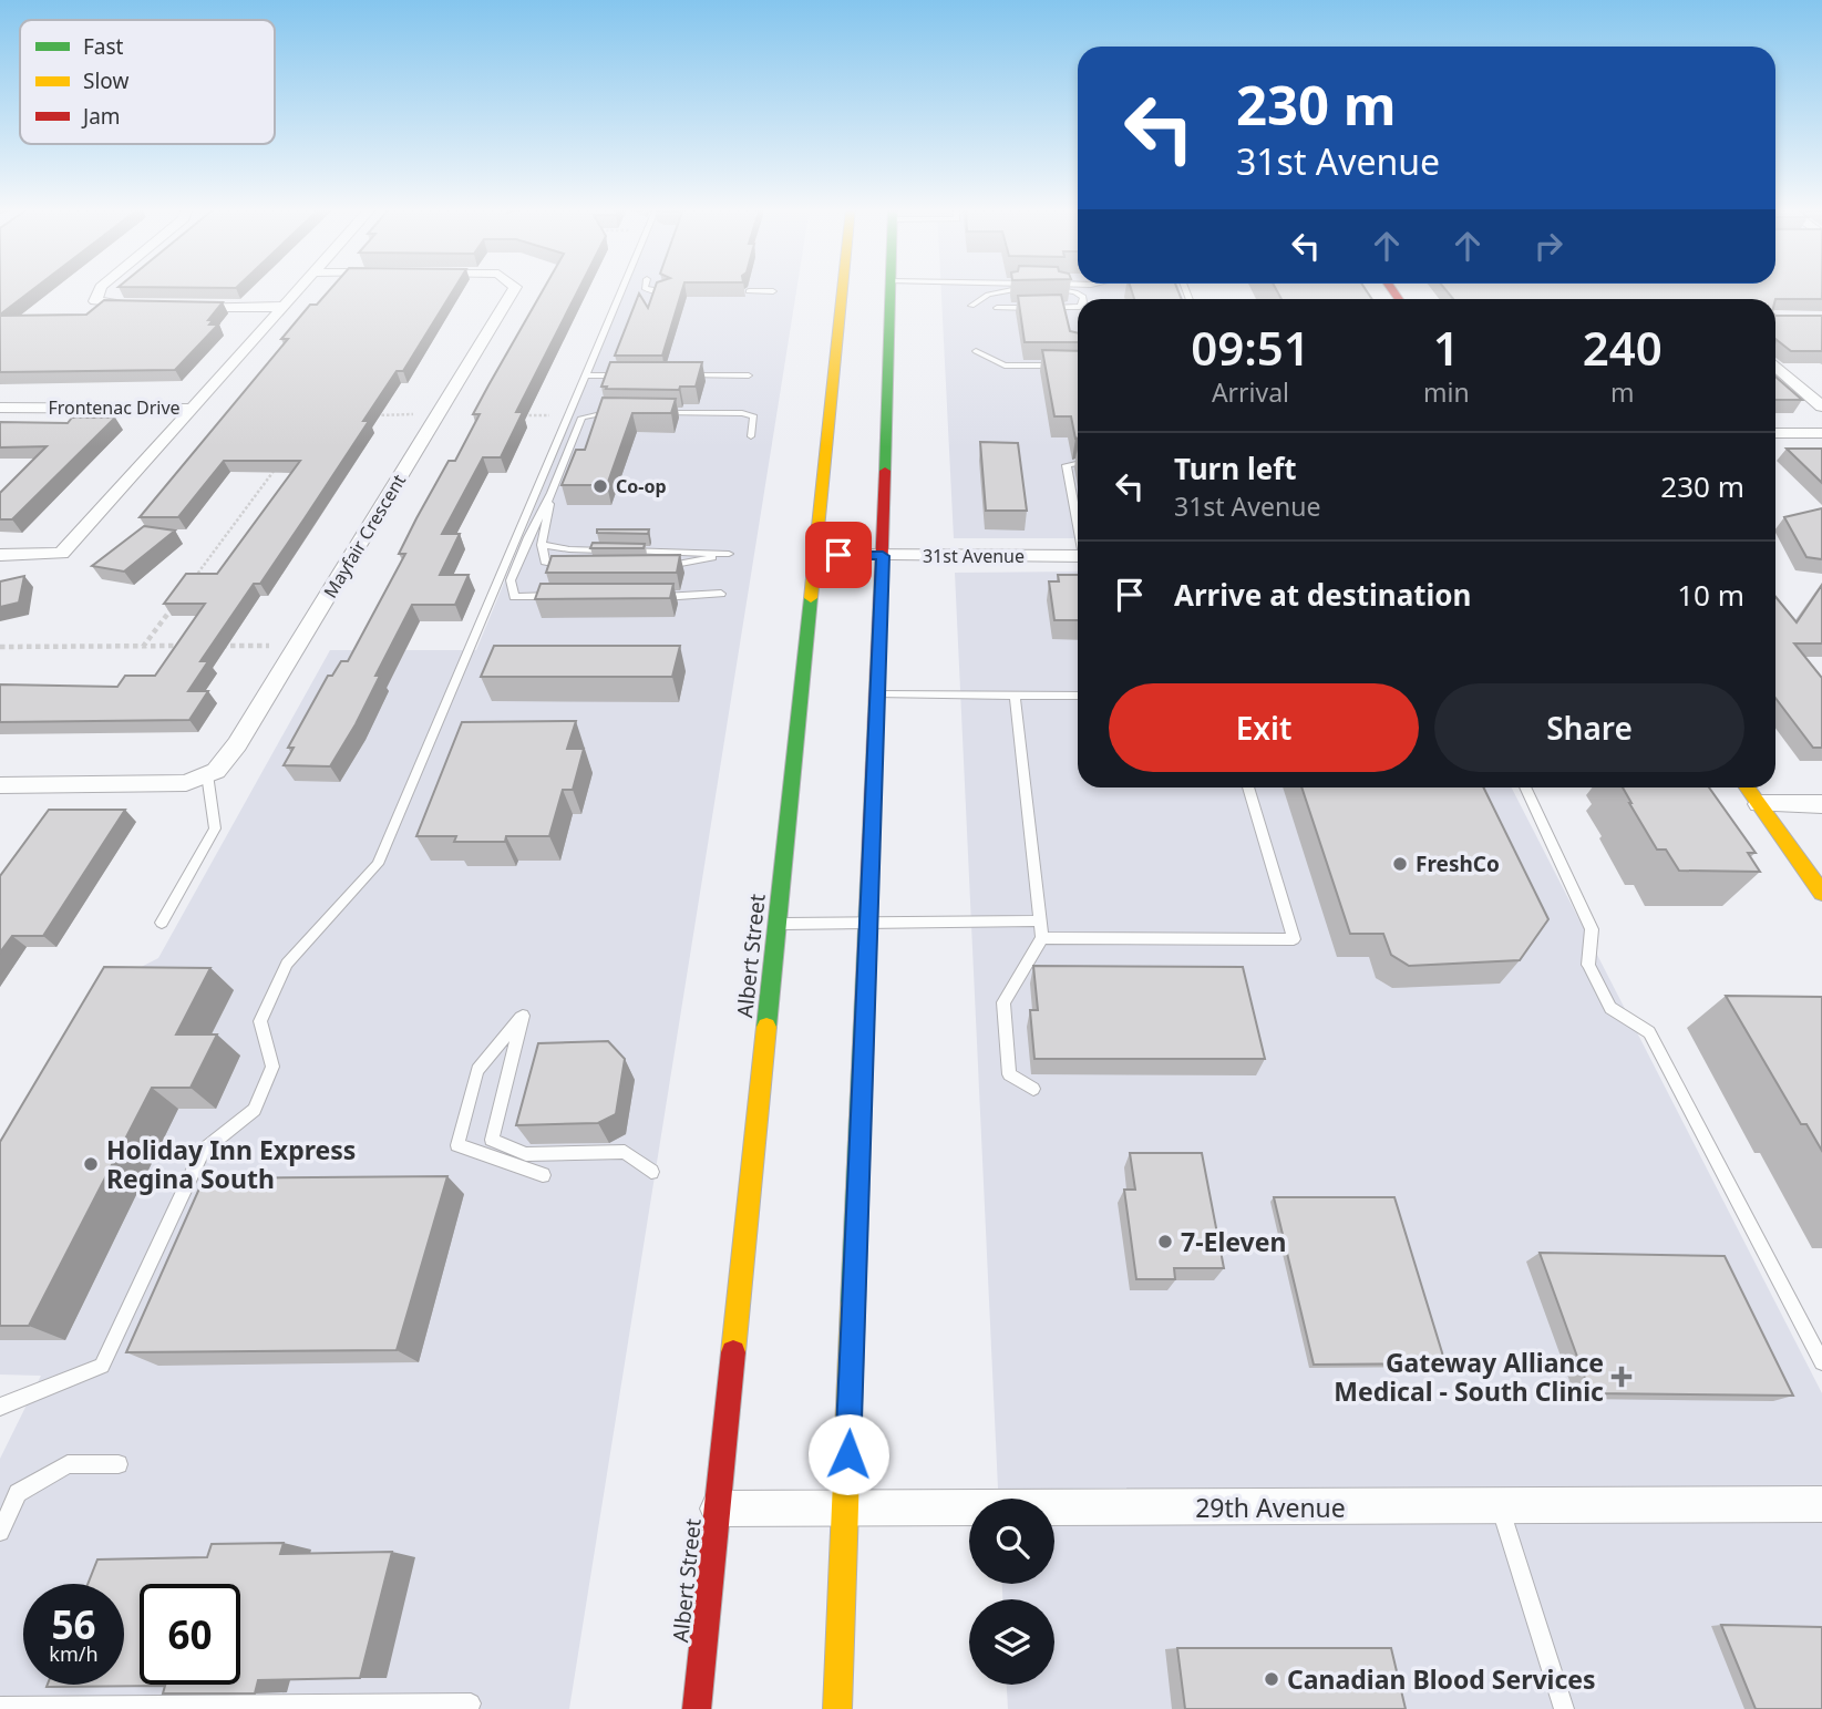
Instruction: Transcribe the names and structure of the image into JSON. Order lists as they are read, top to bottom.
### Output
{
  "streets": {
    "main road": ["Albert Street"],
    "street": [
      "Frontenac Drive",
      "Mayfair Crescent",
      "31st Avenue",
      "29th Avenue"
    ]
  },
  "crossings": [
    ["31st Avenue", "Albert Street"],
    ["Albert Street", "29th Avenue"]
  ],
  "places": {
    "other": [
      "Co-op",
      "FreshCo",
      "Holiday Inn Express Regina South",
      "7-Eleven",
      "Canadian Blood Services"
    ],
    "health": ["Gateway Alliance Medical - South Clinic"]
  },
  "legend": ["Fast", "Slow", "Jam"],
  "page": {
    "turn": ["230 m", "31st Avenue"],
    "eta": [
      "09:51",
      "Arrival",
      "1",
      "min",
      "240",
      "m"
    ],
    "list": [
      {
        "name": "Turn left",
        "note": "31st Avenue",
        "value": "230 m"
      },
      {
        "name": "Arrive at destination",
        "value": "10 m"
      }
    ],
    "buttons": ["Exit", "Share"],
    "speed": "56 km/h",
    "limit": "60"
  }
}
